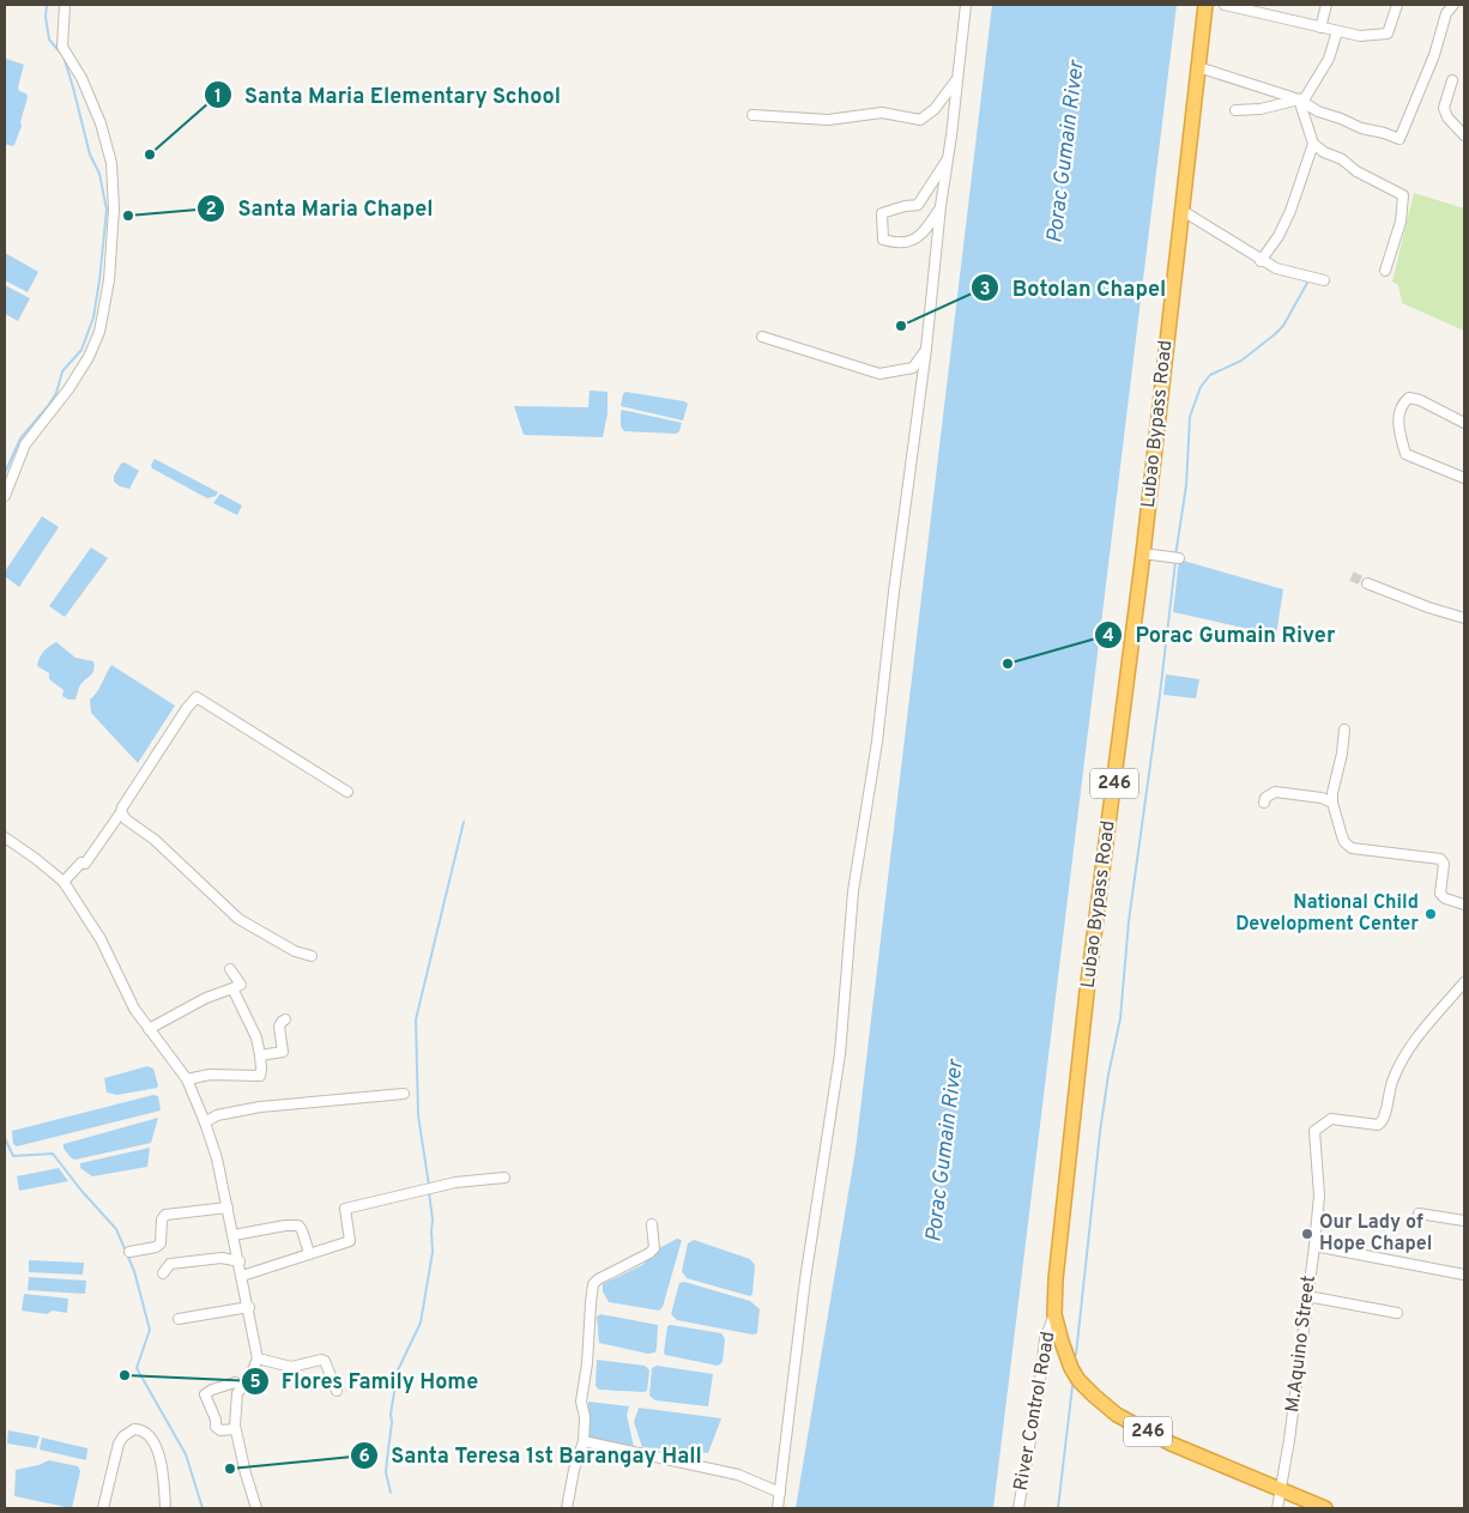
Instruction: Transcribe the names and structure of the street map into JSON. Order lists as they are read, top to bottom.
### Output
{
  "streets": {
    "highway": ["Lubao Bypass Road", "246"],
    "street": ["M.Aquino Street", "River Control Road"]
  },
  "crossings": [
    ["Lubao Bypass Road", "M.Aquino Street"],
    ["Lubao Bypass Road", "River Control Road"]
  ],
  "water": ["Porac Gumain River"],
  "places": [
    "Santa Maria Elementary School",
    "Santa Maria Chapel",
    "Botolan Chapel",
    "Porac Gumain River",
    "National Child Development Center",
    "Our Lady of Hope Chapel",
    "Flores Family Home",
    "Santa Teresa 1st Barangay Hall"
  ]
}
